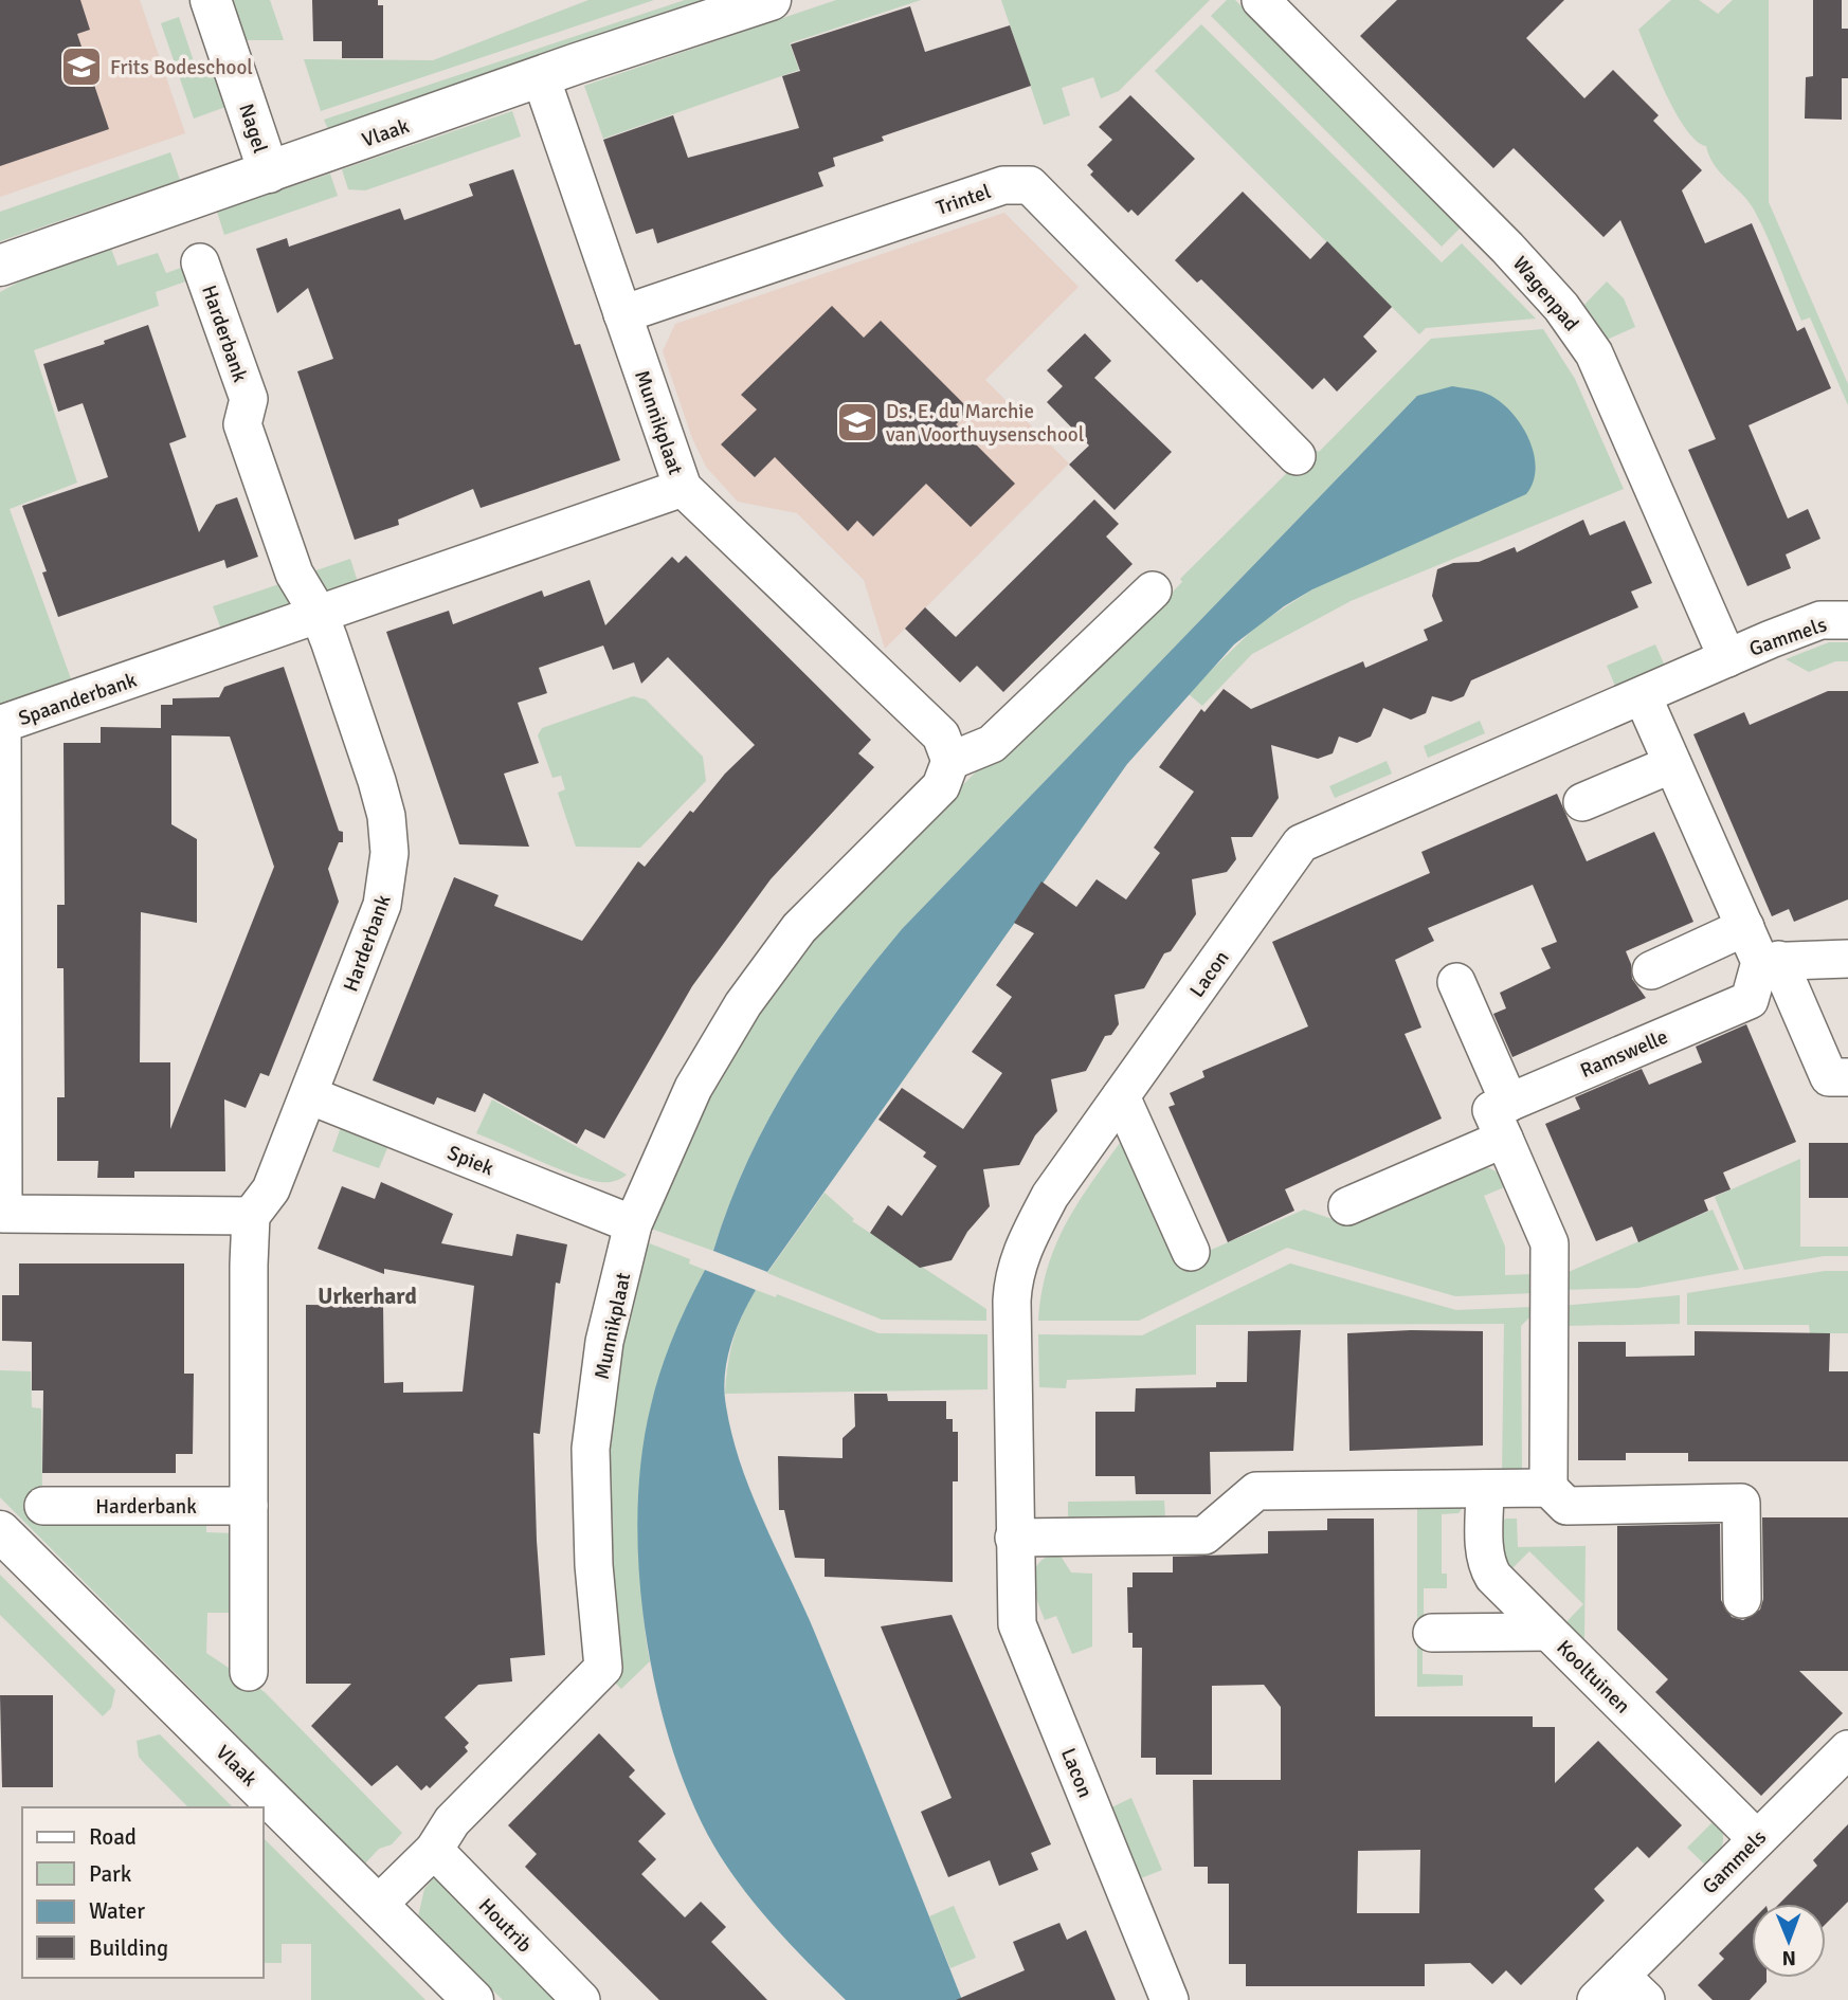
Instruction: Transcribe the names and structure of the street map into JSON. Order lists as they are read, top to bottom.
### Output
{
  "streets": {
    "street": [
      "Nagel",
      "Vlaak",
      "Trintel",
      "Wagenpad",
      "Harderbank",
      "Munnikplaat",
      "Gammels",
      "Spaanderbank",
      "Lacon",
      "Ramswelle",
      "Spiek",
      "Kooltuinen",
      "Houtrib"
    ]
  },
  "crossings": [
    ["Nagel", "Vlaak"],
    ["Vlaak", "Munnikplaat"],
    ["Trintel", "Munnikplaat"],
    ["Wagenpad", "Gammels"],
    ["Wagenpad", "Lacon"],
    ["Harderbank", "Spaanderbank"],
    ["Harderbank", "Spiek"],
    ["Munnikplaat", "Spaanderbank"],
    ["Munnikplaat", "Spiek"],
    ["Munnikplaat", "Houtrib"],
    ["Gammels", "Lacon"],
    ["Gammels", "Kooltuinen"]
  ],
  "districts": ["Urkerhard"],
  "places": {
    "school or university": ["Frits Bodeschool", "Ds. E. du Marchie van Voorthuysenschool"]
  },
  "legend": [
    "Road",
    "Park",
    "Water",
    "Building"
  ],
  "north": "bottom"
}
